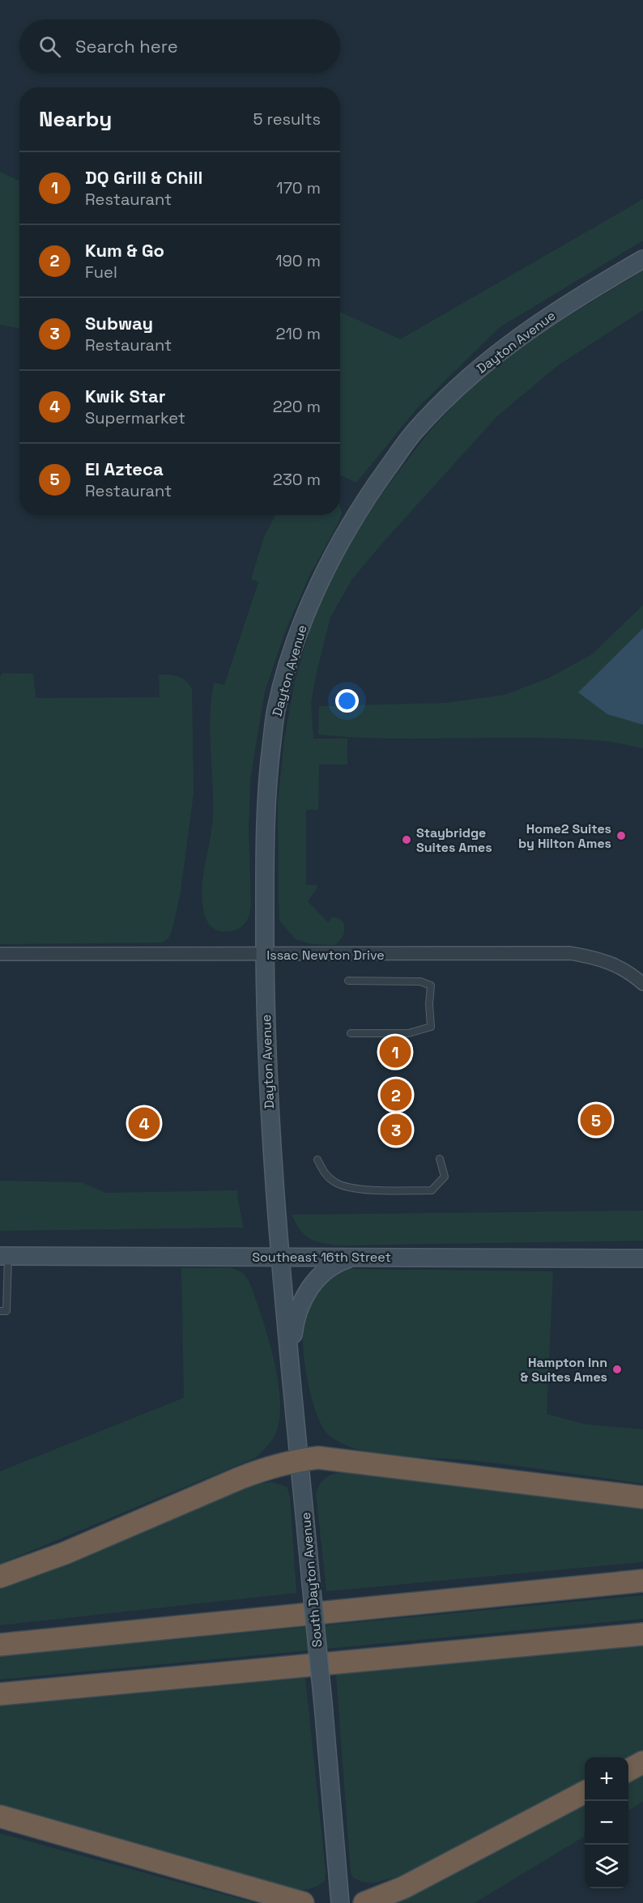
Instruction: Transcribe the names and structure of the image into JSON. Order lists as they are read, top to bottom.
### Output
{
  "streets": {
    "main road": ["Dayton Avenue", "Southeast 16th Street", "South Dayton Avenue"],
    "street": ["Issac Newton Drive"]
  },
  "crossings": [
    ["Dayton Avenue", "Issac Newton Drive"],
    ["Dayton Avenue", "Southeast 16th Street"],
    ["Dayton Avenue", "South Dayton Avenue"],
    ["Southeast 16th Street", "South Dayton Avenue"]
  ],
  "places": ["Home2 Suites by Hilton Ames", "Staybridge Suites Ames", "Hampton Inn & Suites Ames"],
  "page": {
    "search": "Search here",
    "heading": ["Nearby", "5 results"],
    "list": [
      {
        "mark": "1",
        "name": "DQ Grill & Chill",
        "note": "Restaurant",
        "value": "170 m"
      },
      {
        "mark": "2",
        "name": "Kum & Go",
        "note": "Fuel",
        "value": "190 m"
      },
      {
        "mark": "3",
        "name": "Subway",
        "note": "Restaurant",
        "value": "210 m"
      },
      {
        "mark": "4",
        "name": "Kwik Star",
        "note": "Supermarket",
        "value": "220 m"
      },
      {
        "mark": "5",
        "name": "El Azteca",
        "note": "Restaurant",
        "value": "230 m"
      }
    ],
    "pins": [
      "1",
      "2",
      "5",
      "4",
      "3"
    ],
    "map_buttons": ["+", "−"]
  }
}
